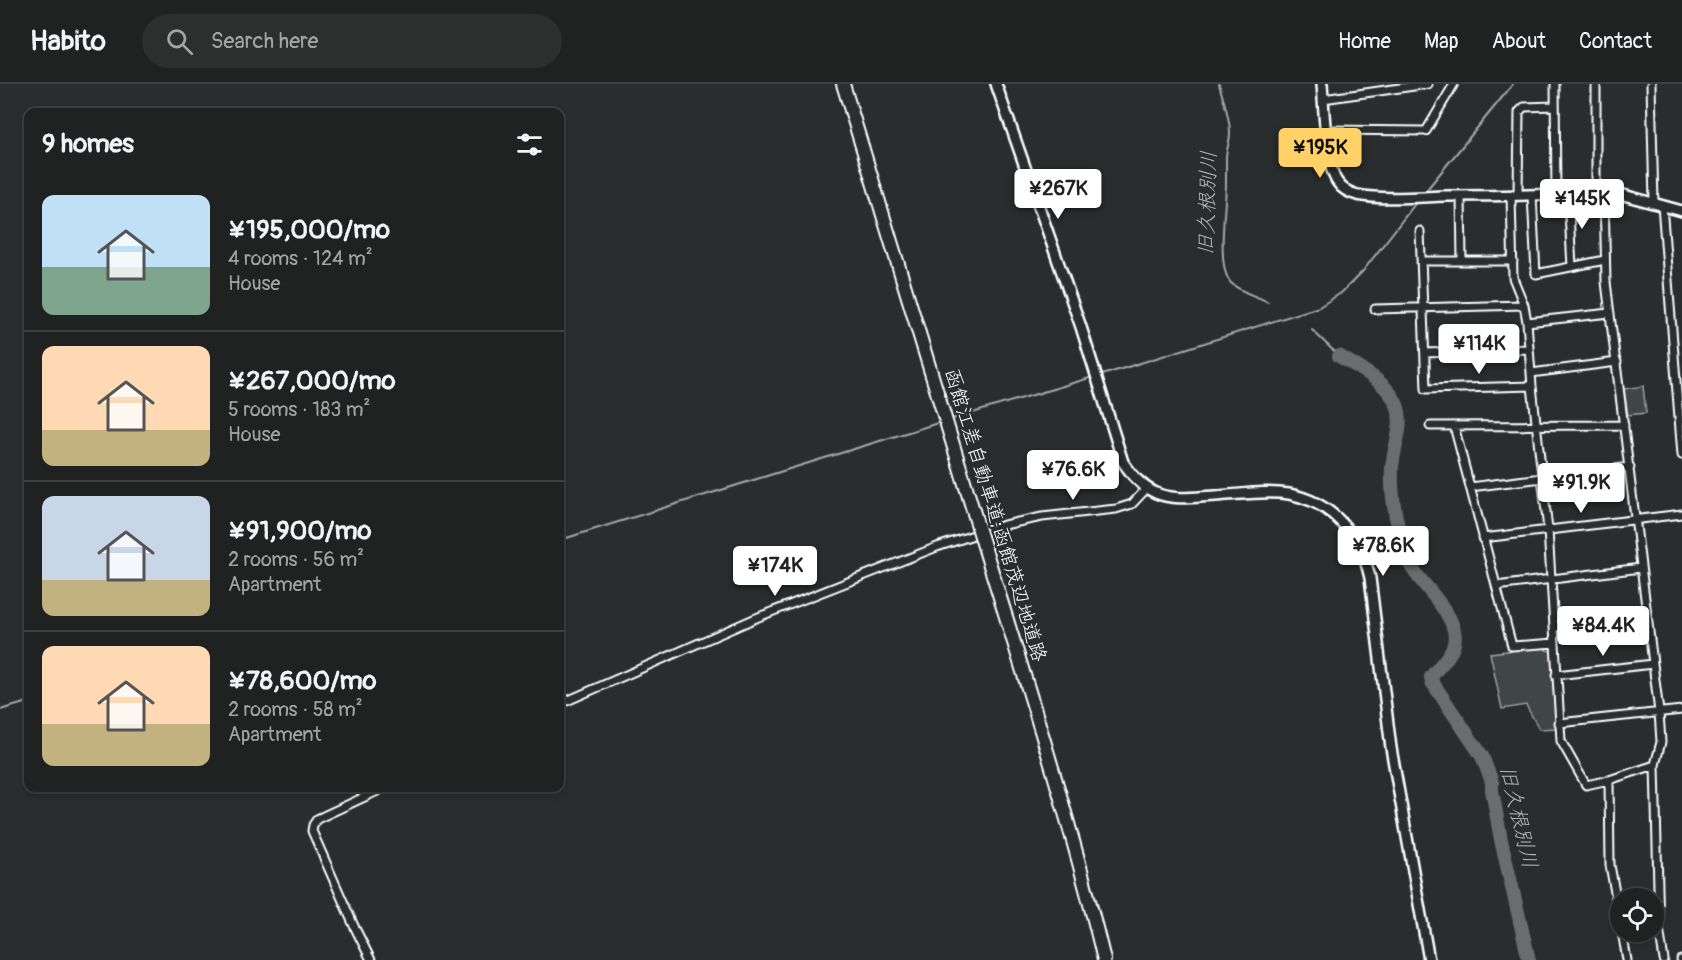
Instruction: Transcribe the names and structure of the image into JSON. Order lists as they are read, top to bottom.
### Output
{
  "streets": {
    "highway": ["函館江差自動車道;函館茂辺地道路"]
  },
  "water": ["旧久根別川"],
  "page": {
    "header": "Habito",
    "search": "Search here",
    "nav": [
      "Home",
      "Map",
      "About",
      "Contact"
    ],
    "heading": "9 homes",
    "price": [
      "¥195K",
      "¥267K",
      "¥145K",
      "¥114K",
      "¥76.6K",
      "¥91.9K",
      "¥78.6K",
      "¥174K",
      "¥84.4K"
    ],
    "list": [
      {
        "name": "¥195,000/mo",
        "note": "4 rooms · 124 m² · House"
      },
      {
        "name": "¥267,000/mo",
        "note": "5 rooms · 183 m² · House"
      },
      {
        "name": "¥91,900/mo",
        "note": "2 rooms · 56 m² · Apartment"
      },
      {
        "name": "¥78,600/mo",
        "note": "2 rooms · 58 m² · Apartment"
      }
    ]
  }
}
